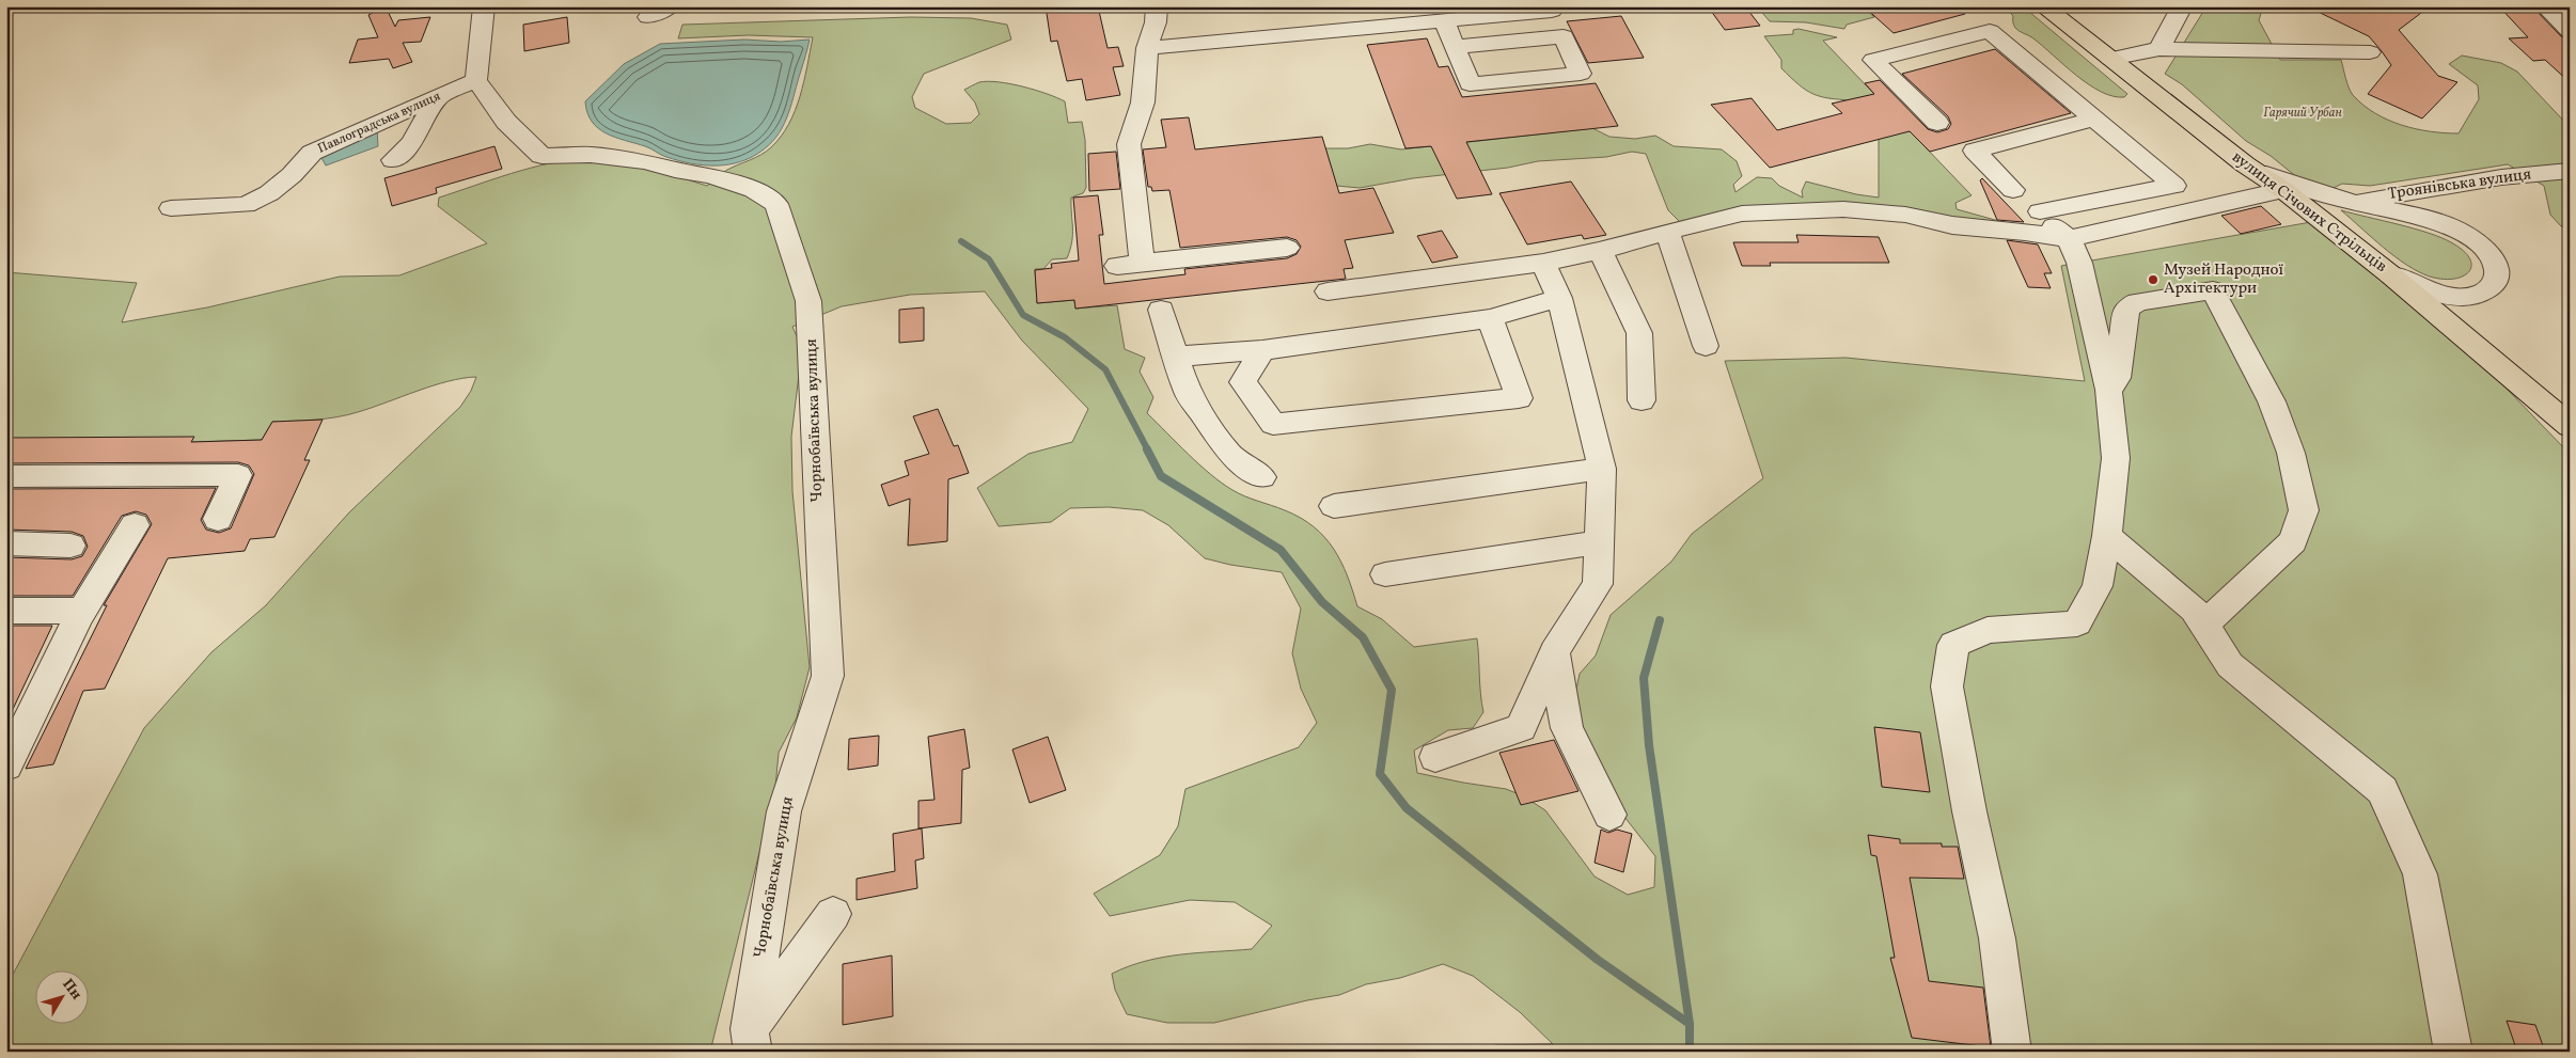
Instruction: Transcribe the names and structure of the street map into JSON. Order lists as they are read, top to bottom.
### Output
{
  "streets": {
    "main road": ["вулиця Січових Стрільців"],
    "street": ["Павлоградська вулиця", "Троянівська вулиця", "Чорнобаївська вулиця"]
  },
  "crossings": [
    ["Павлоградська вулиця", "Чорнобаївська вулиця"],
    ["Троянівська вулиця", "вулиця Січових Стрільців"]
  ],
  "parks": ["Гарячий Урбан"],
  "places": ["Музей Народної Архітектури"],
  "north": "top right"
}
